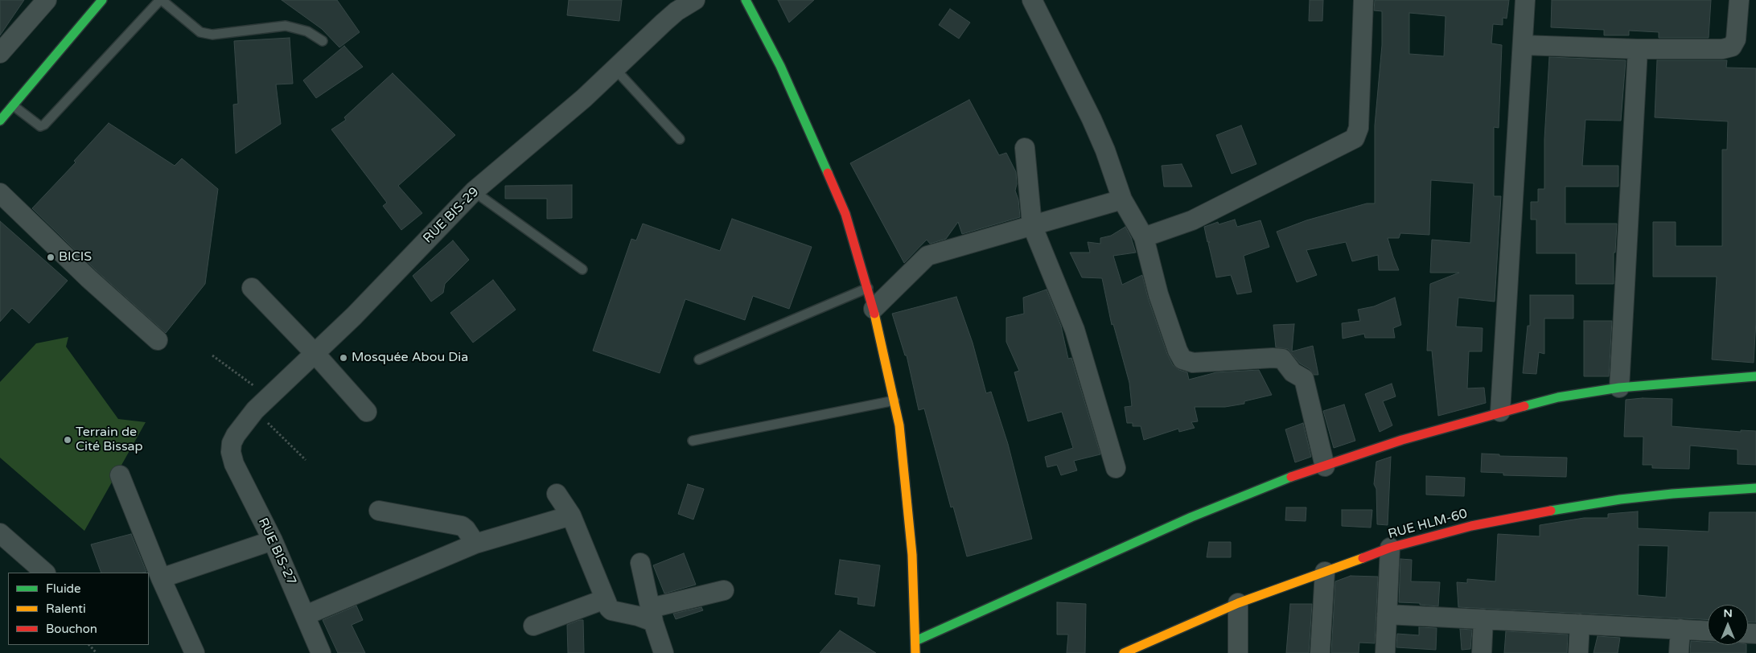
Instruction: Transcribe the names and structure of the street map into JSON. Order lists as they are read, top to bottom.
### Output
{
  "streets": {
    "street": ["RUE BIS-29", "RUE HLM-60", "RUE BIS-27"]
  },
  "crossings": [
    ["RUE BIS-29", "RUE BIS-27"]
  ],
  "places": ["BICIS", "Mosquée Abou Dia", "Terrain de Cité Bissap"],
  "legend": ["Fluide", "Ralenti", "Bouchon"],
  "north": "top"
}
